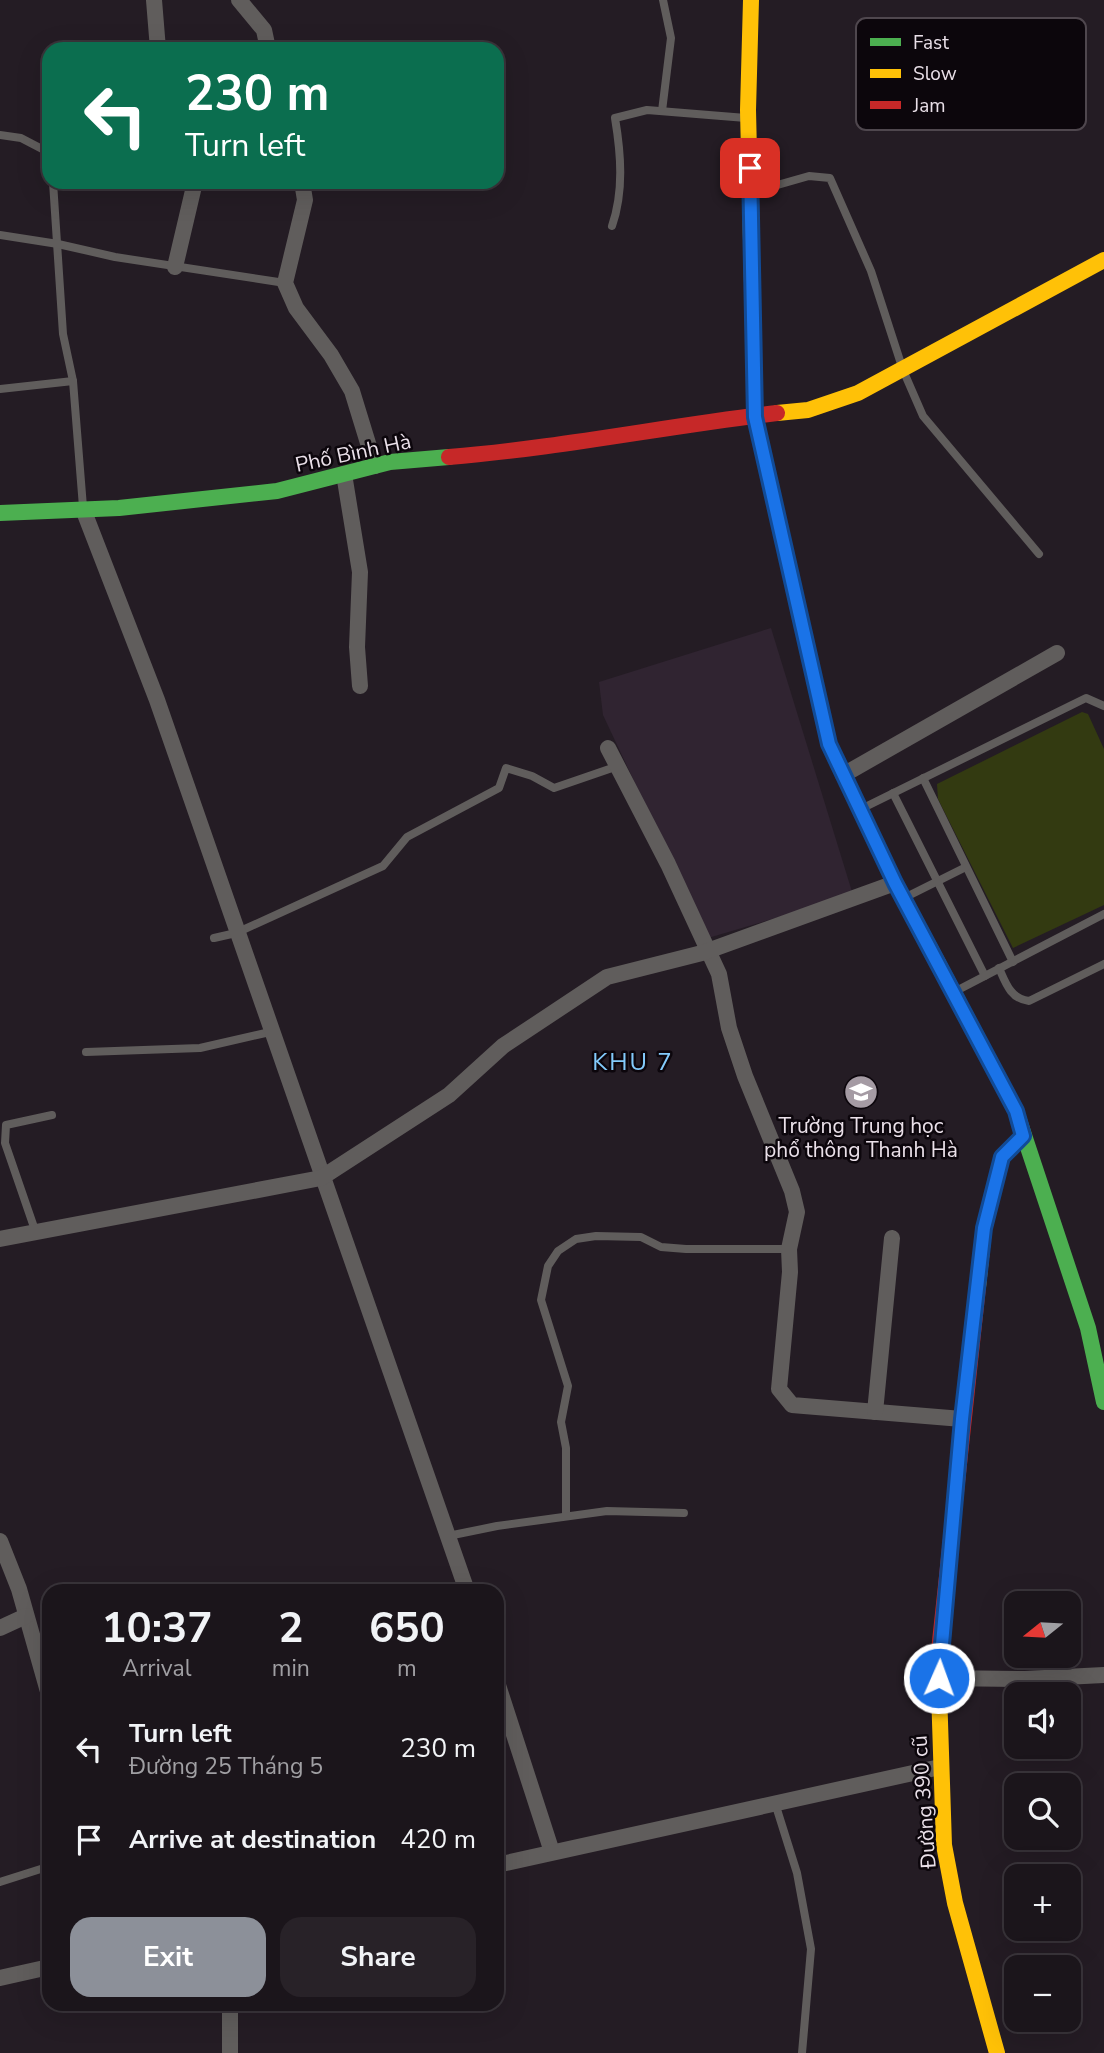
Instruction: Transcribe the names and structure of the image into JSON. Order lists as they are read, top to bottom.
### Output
{
  "streets": {
    "main road": ["Phố Bình Hà", "Đường 390 cũ"]
  },
  "districts": ["KHU 7"],
  "places": {
    "school or university": ["Trường Trung học phổ thông Thanh Hà"]
  },
  "legend": ["Fast", "Slow", "Jam"],
  "north": "left",
  "page": {
    "turn": ["230 m", "Turn left"],
    "eta": [
      "10:37",
      "Arrival",
      "2",
      "min",
      "650",
      "m"
    ],
    "map_buttons": ["+", "−"],
    "list": [
      {
        "name": "Turn left",
        "note": "Đường 25 Tháng 5",
        "value": "230 m"
      },
      {
        "name": "Arrive at destination",
        "value": "420 m"
      }
    ],
    "buttons": ["Exit", "Share"]
  }
}
